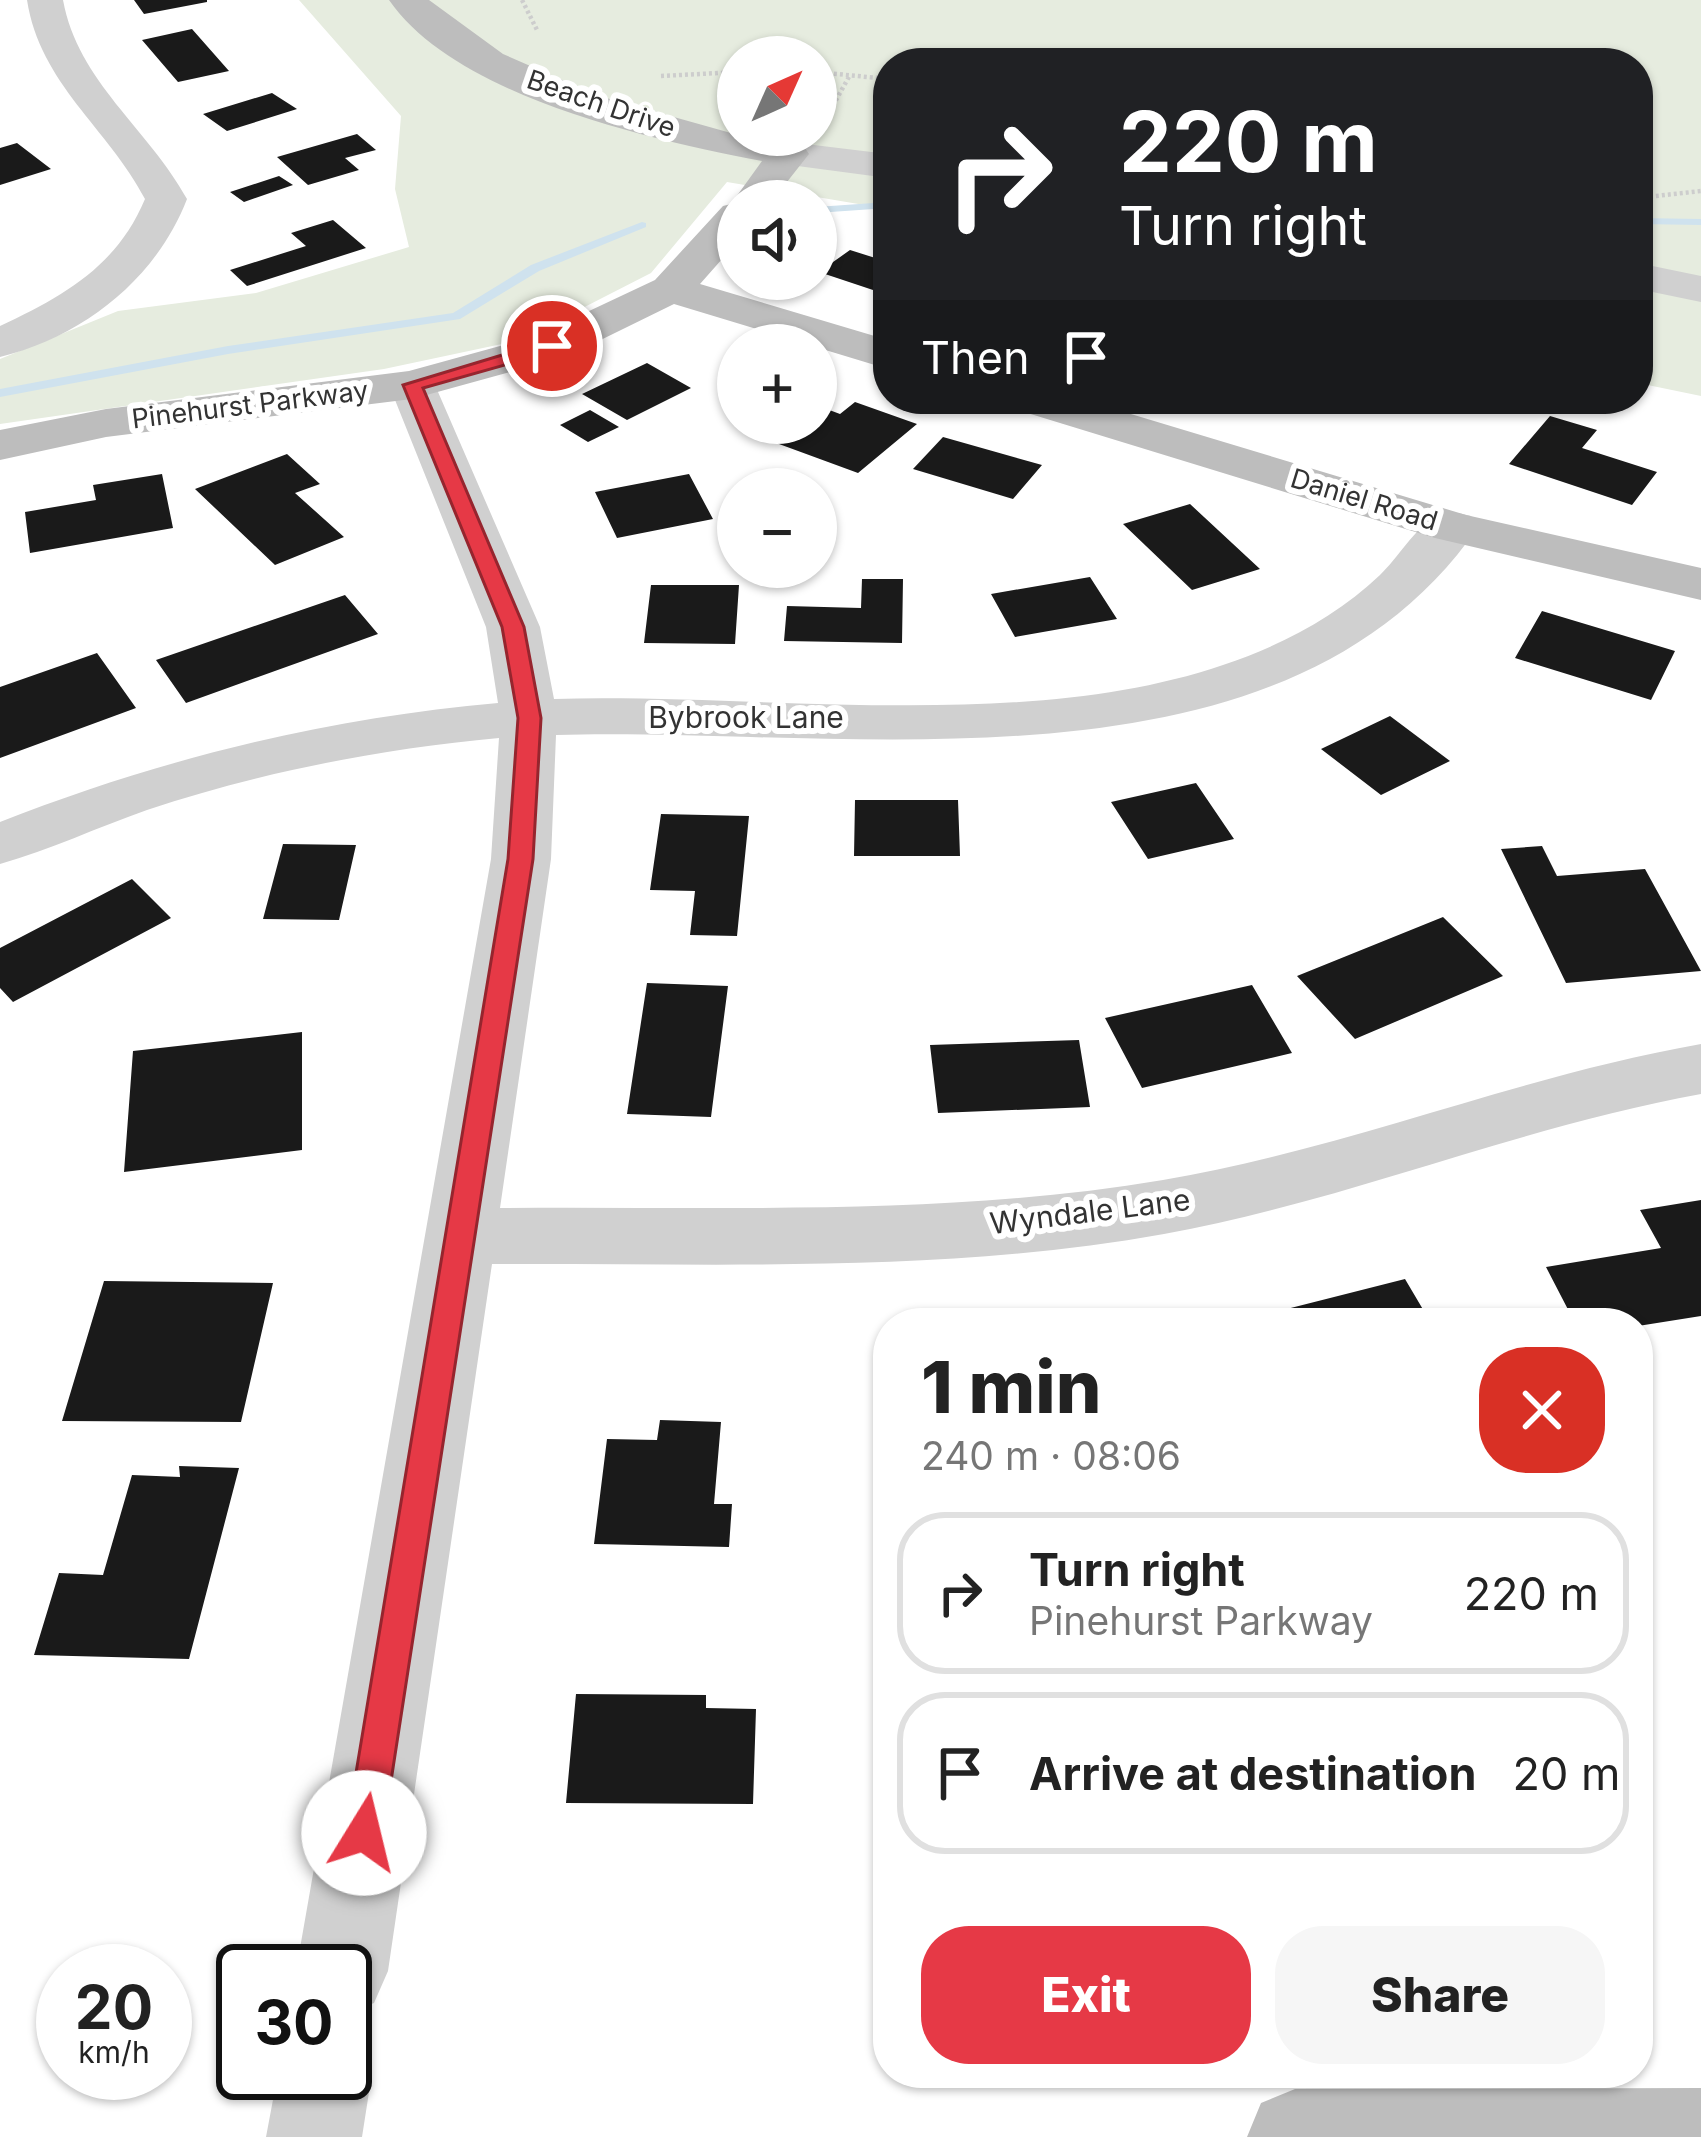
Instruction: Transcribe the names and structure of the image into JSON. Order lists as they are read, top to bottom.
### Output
{
  "streets": {
    "street": [
      "Beach Drive",
      "Pinehurst Parkway",
      "Daniel Road",
      "Bybrook Lane",
      "Wyndale Lane"
    ]
  },
  "crossings": [
    ["Daniel Road", "Bybrook Lane"]
  ],
  "north": "top right",
  "page": {
    "map_buttons": ["+", "−"],
    "turn": ["220 m", "Turn right"],
    "then": "Then",
    "heading": ["1 min", "240 m · 08:06"],
    "list": [
      {
        "name": "Turn right",
        "note": "Pinehurst Parkway",
        "value": "220 m"
      },
      {
        "name": "Arrive at destination",
        "value": "20 m"
      }
    ],
    "buttons": ["Exit", "Share"],
    "speed": "20 km/h",
    "limit": "30"
  }
}
